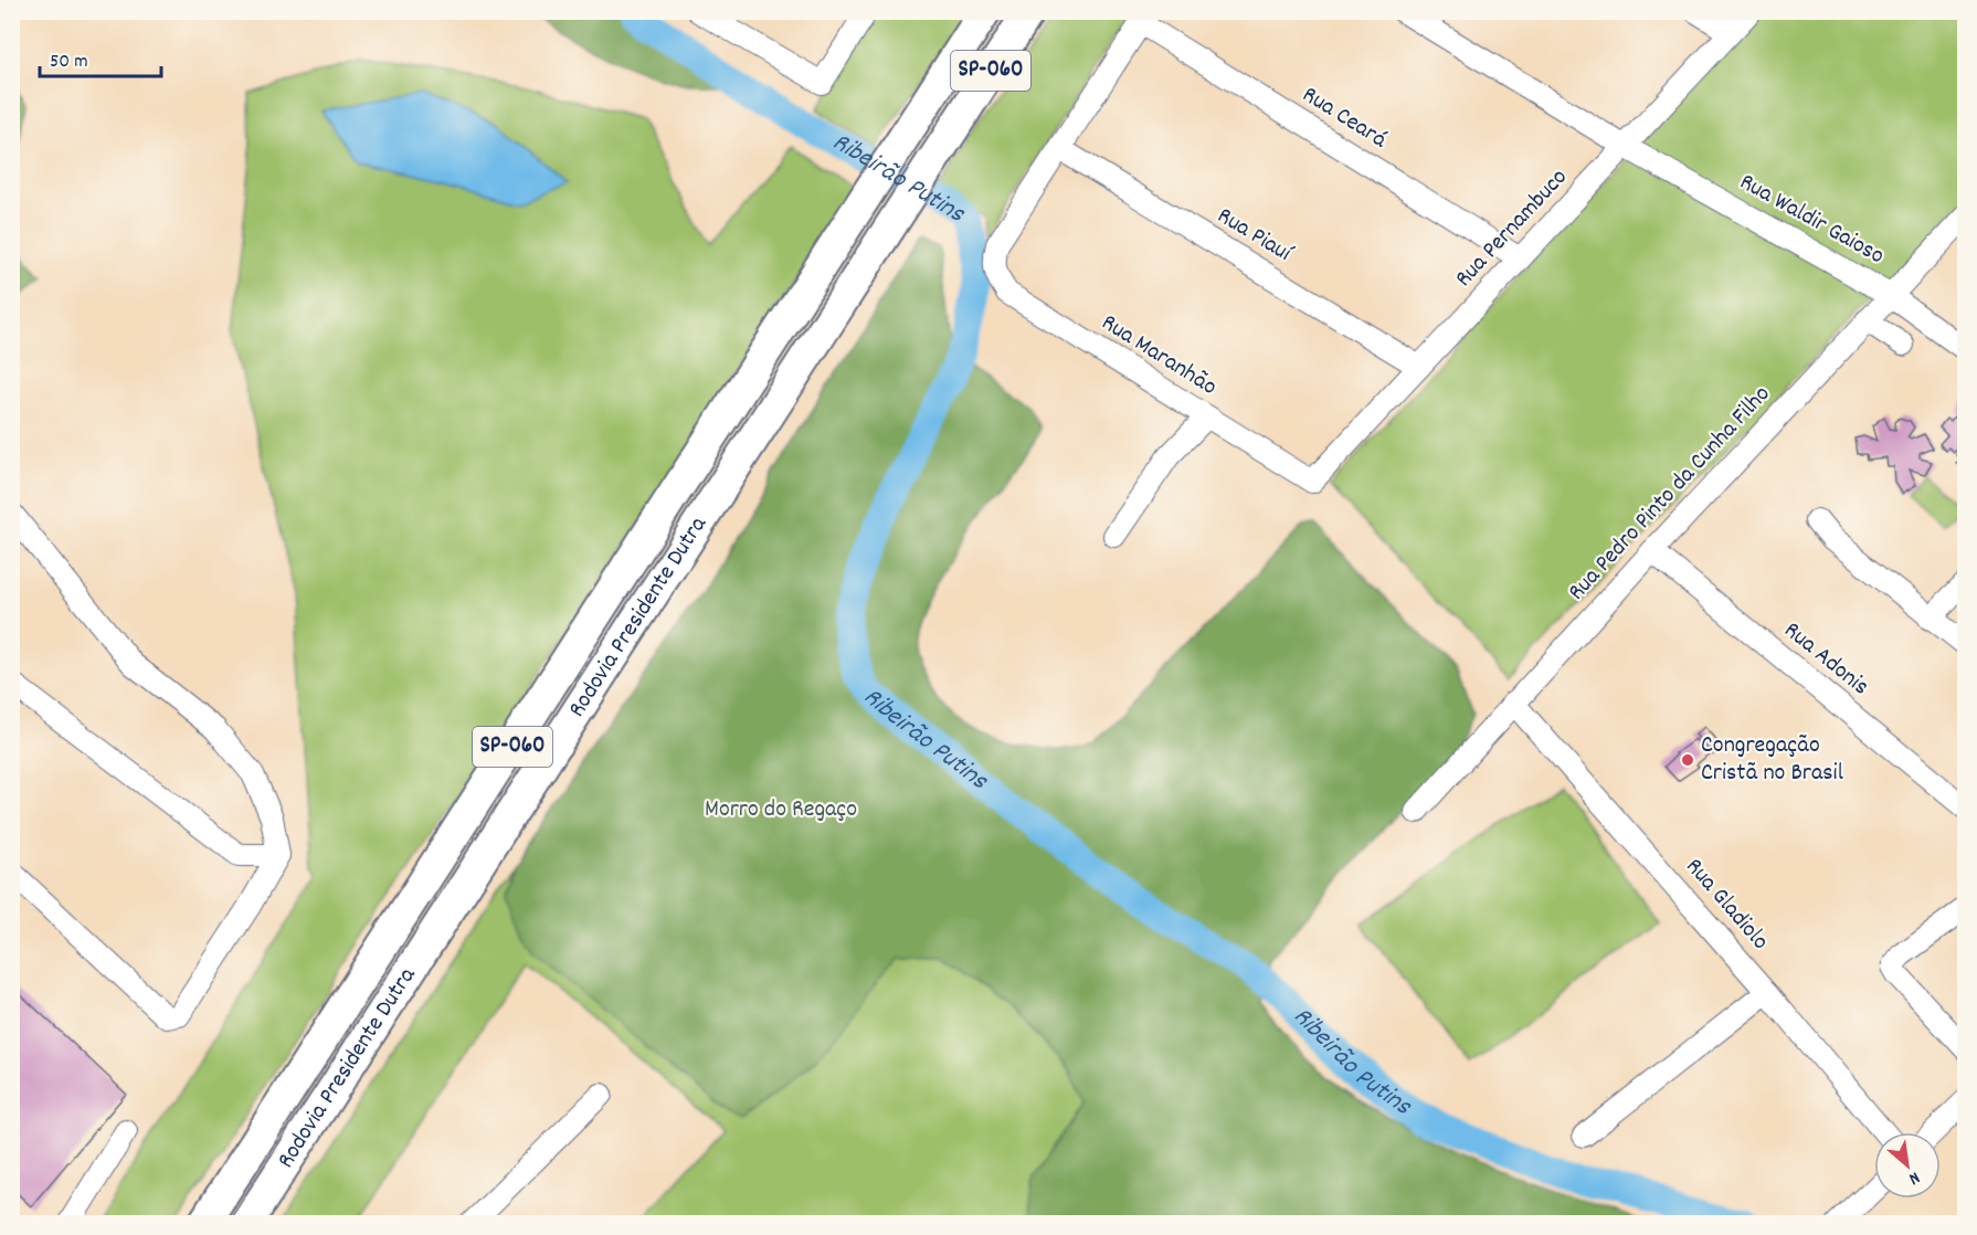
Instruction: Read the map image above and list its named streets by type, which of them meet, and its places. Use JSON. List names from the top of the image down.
{
  "streets": {
    "highway": ["SP-060", "Rodovia Presidente Dutra"],
    "street": [
      "Rua Ceará",
      "Rua Waldir Gaioso",
      "Rua Pernambuco",
      "Rua Piauí",
      "Rua Maranhão",
      "Rua Pedro Pinto da Cunha Filho",
      "Rua Adonis",
      "Rua Gladiolo"
    ]
  },
  "crossings": [
    ["Rua Ceará", "Rua Pernambuco"],
    ["Rua Waldir Gaioso", "Rua Pernambuco"],
    ["Rua Waldir Gaioso", "Rua Pedro Pinto da Cunha Filho"],
    ["Rua Pernambuco", "Rua Piauí"],
    ["Rua Pernambuco", "Rua Maranhão"],
    ["Rua Piauí", "Rua Maranhão"],
    ["Rua Pedro Pinto da Cunha Filho", "Rua Adonis"],
    ["Rua Pedro Pinto da Cunha Filho", "Rua Gladiolo"]
  ],
  "water": ["Ribeirão Putins"],
  "parks": ["Morro do Regaço"],
  "places": ["Congregação Cristã no Brasil"],
  "scale_bar": "50 m",
  "north": "bottom right"
}
